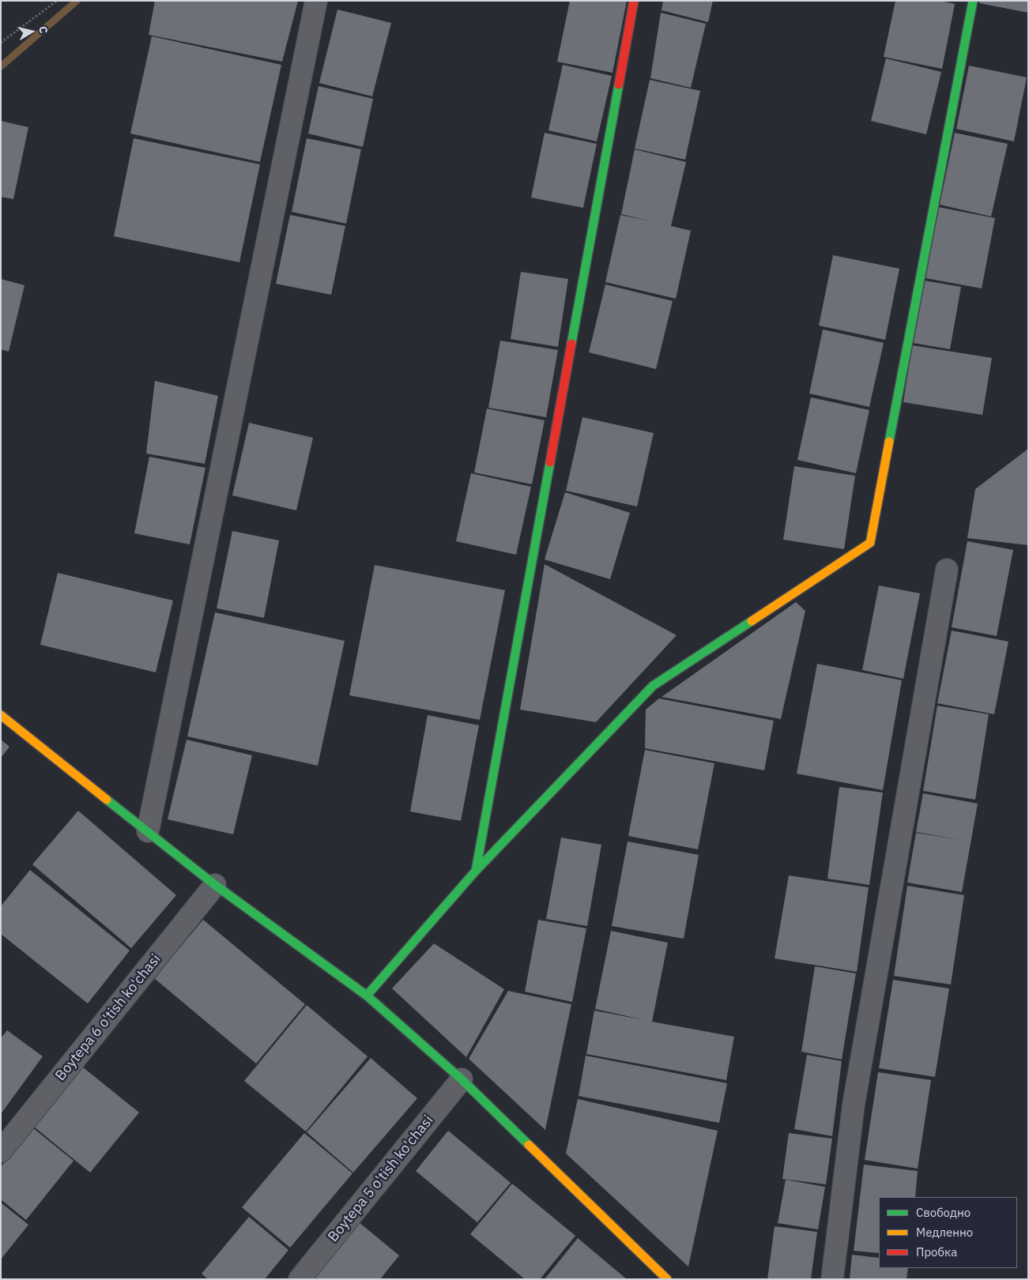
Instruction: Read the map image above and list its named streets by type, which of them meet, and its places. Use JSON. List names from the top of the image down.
{
  "streets": {
    "street": ["Boytepa 6 o'tish ko'chasi", "Boytepa 5 o'tish ko'chasi"]
  },
  "legend": ["Свободно", "Медленно", "Пробка"],
  "north": "right"
}
